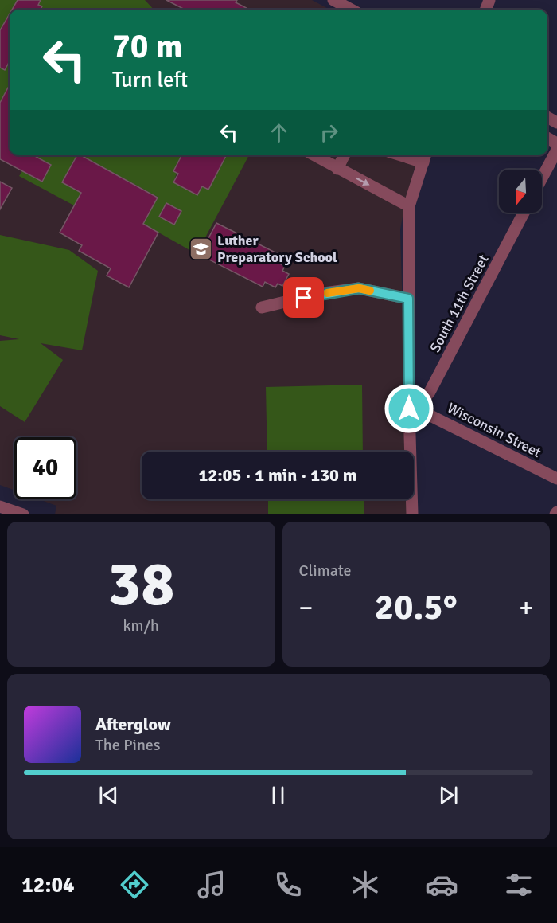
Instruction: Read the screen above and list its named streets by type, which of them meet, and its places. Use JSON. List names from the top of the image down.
{
  "streets": {
    "street": ["South 11th Street", "Wisconsin Street"]
  },
  "crossings": [
    ["South 11th Street", "Wisconsin Street"]
  ],
  "places": {
    "school or university": ["Luther Preparatory School"]
  },
  "north": "bottom",
  "page": {
    "turn": ["70 m", "Turn left"],
    "limit": "40",
    "trip": "12:05 · 1 min · 130 m",
    "tile": [
      ["38", "km/h"],
      "Climate"
    ],
    "heat": ["−", "20.5°", "+"],
    "song": ["Afterglow", "The Pines"],
    "tabs": "12:04"
  }
}
